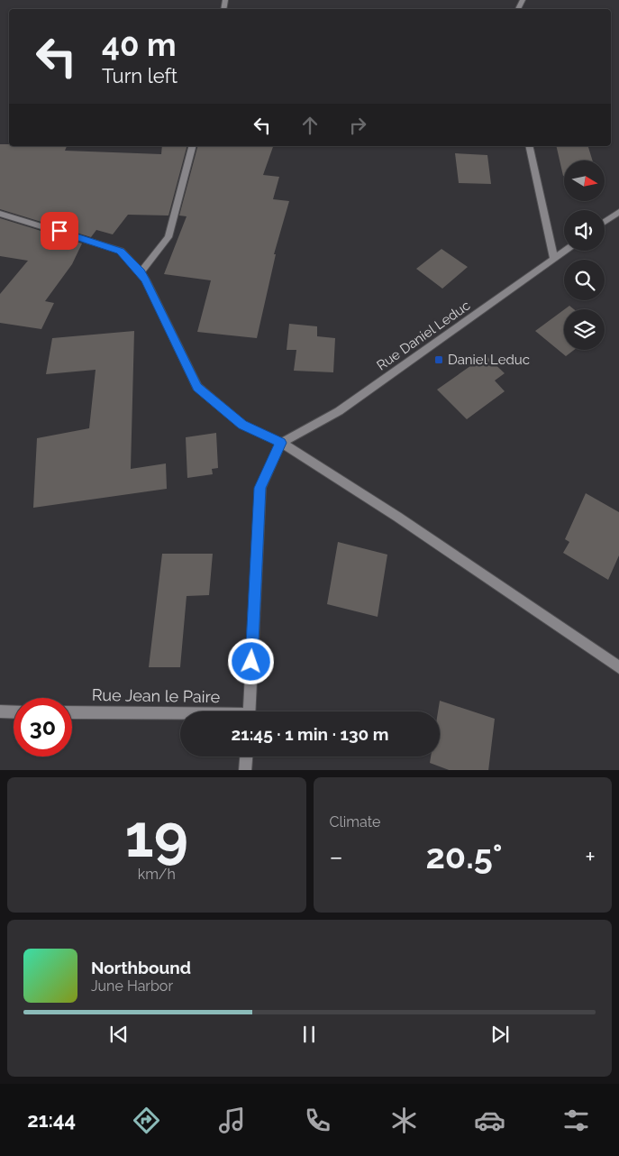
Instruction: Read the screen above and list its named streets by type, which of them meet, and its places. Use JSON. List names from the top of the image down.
{
  "streets": {
    "street": ["Rue Daniel Leduc", "Rue Jean le Paire"]
  },
  "places": {
    "transit": ["Daniel Leduc"]
  },
  "north": "right",
  "page": {
    "turn": ["40 m", "Turn left"],
    "limit": "30",
    "trip": "21:45 · 1 min · 130 m",
    "tile": [
      ["19", "km/h"],
      "Climate"
    ],
    "heat": ["−", "20.5°", "+"],
    "song": ["Northbound", "June Harbor"],
    "tabs": "21:44"
  }
}
